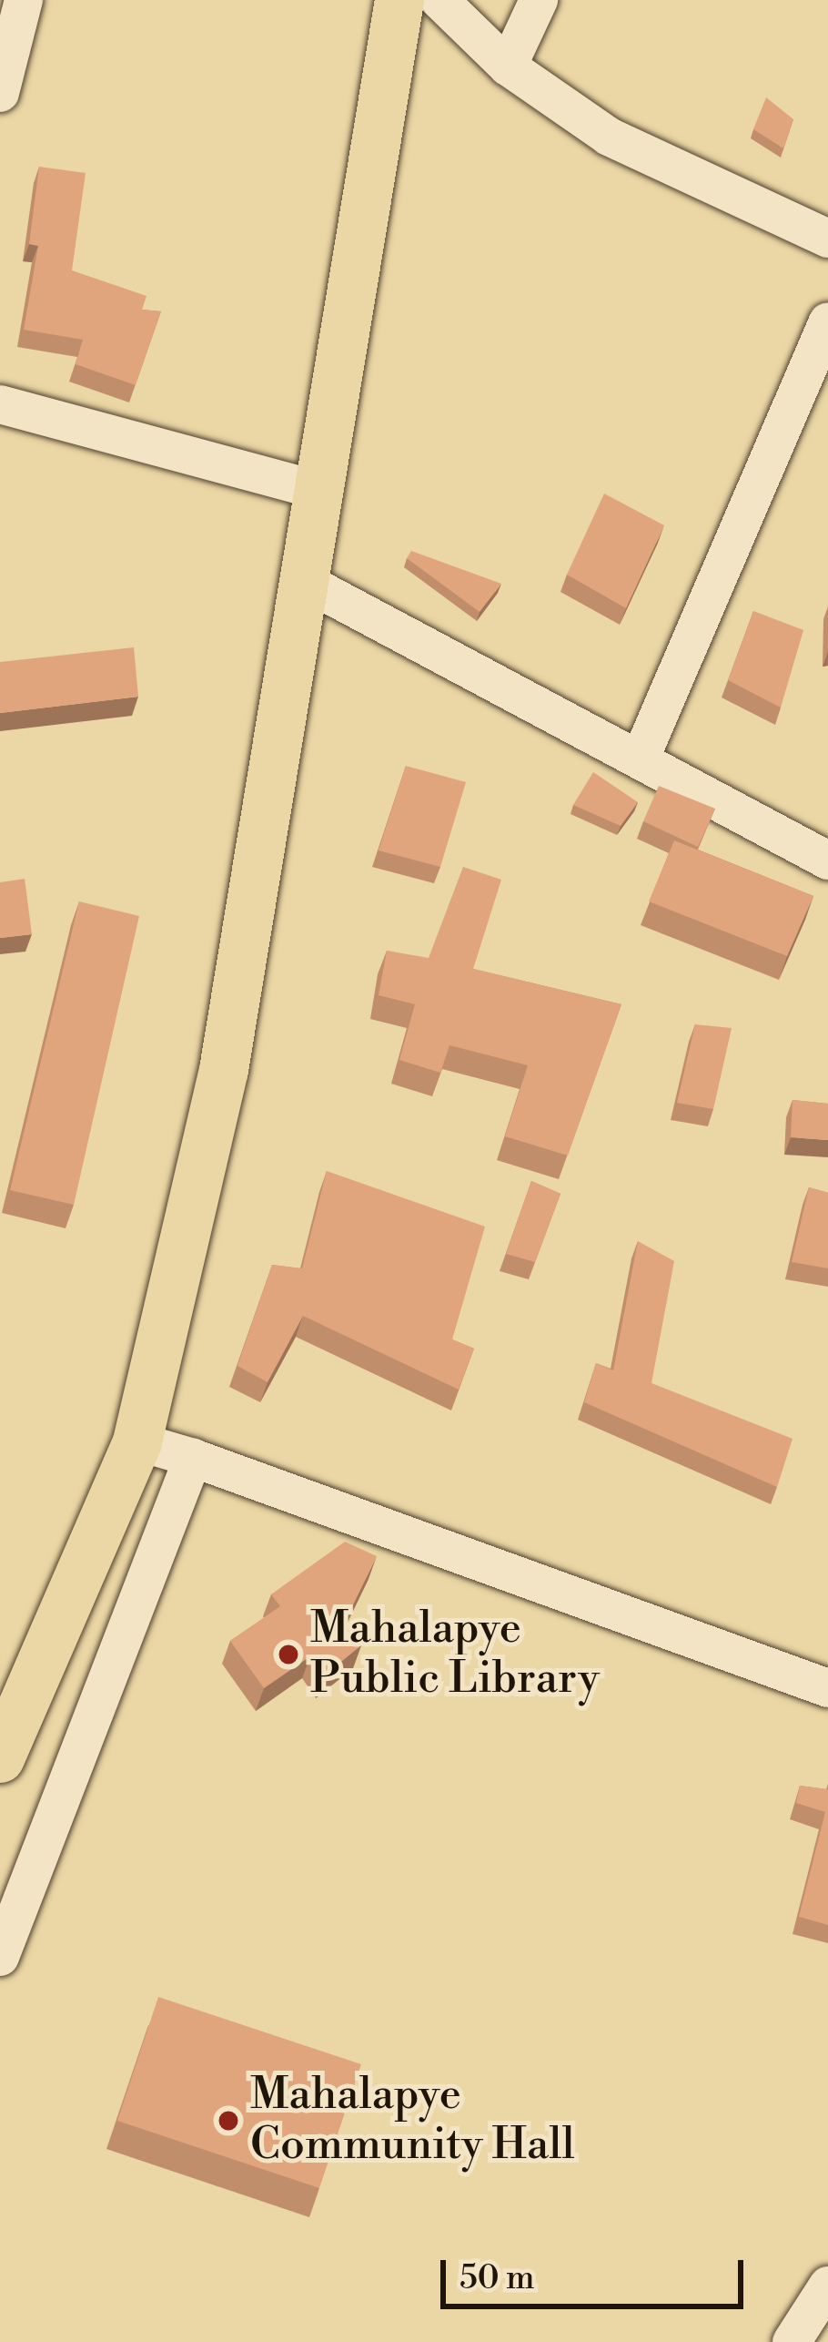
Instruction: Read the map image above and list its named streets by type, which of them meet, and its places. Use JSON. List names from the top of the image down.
{
  "places": ["Mahalapye Public Library", "Mahalapye Community Hall"],
  "scale_bar": "50 m"
}
